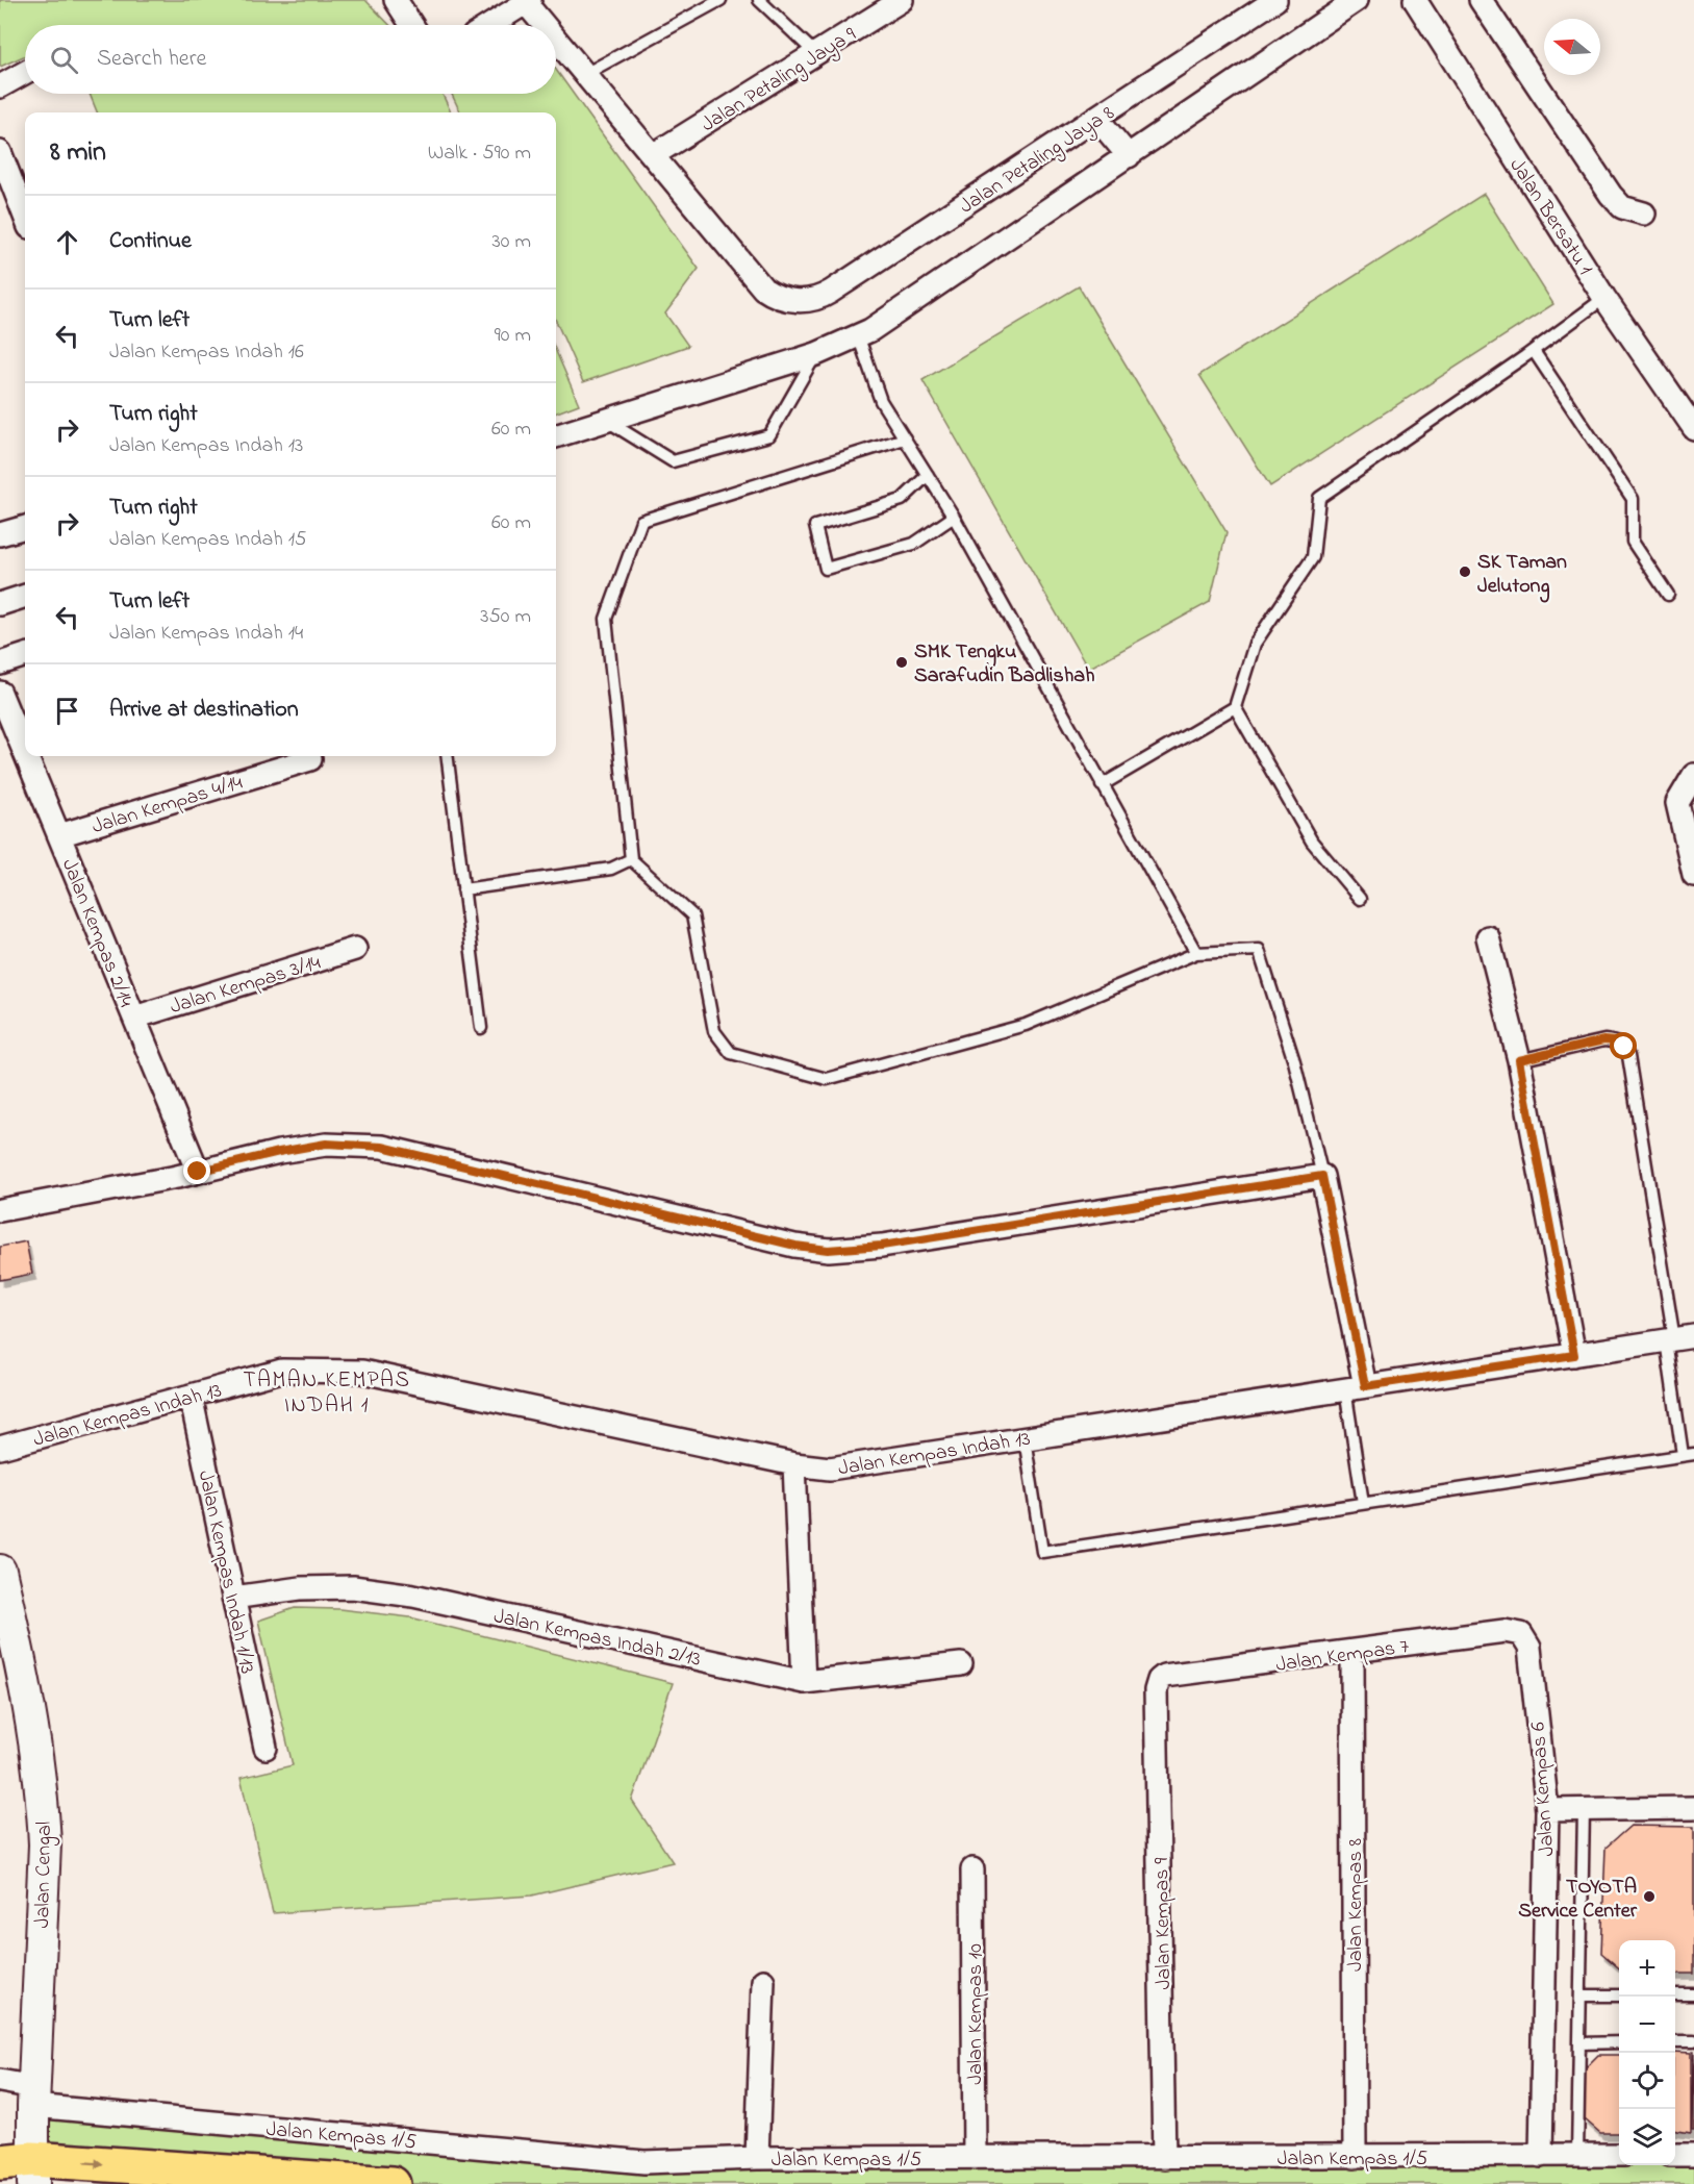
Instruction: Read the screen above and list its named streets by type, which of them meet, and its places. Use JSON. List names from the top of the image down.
{
  "streets": {
    "street": [
      "Jalan Petaling Jaya 9",
      "Jalan Petaling Jaya 8",
      "Jalan Bersatu 1",
      "Jalan Kempas 4/14",
      "Jalan Kempas 2/14",
      "Jalan Kempas 3/14",
      "Jalan Kempas Indah 13",
      "Jalan Kempas Indah 1/13",
      "Jalan Kempas Indah 2/13",
      "Jalan Kempas 7",
      "Jalan Kempas 6",
      "Jalan Cengal",
      "Jalan Kempas 8",
      "Jalan Kempas 9",
      "Jalan Kempas 10",
      "Jalan Kempas 1/5"
    ]
  },
  "crossings": [
    ["Jalan Petaling Jaya 9", "Jalan Petaling Jaya 8"],
    ["Jalan Kempas 4/14", "Jalan Kempas 2/14"],
    ["Jalan Kempas 2/14", "Jalan Kempas 3/14"],
    ["Jalan Kempas Indah 13", "Jalan Kempas Indah 1/13"],
    ["Jalan Kempas Indah 1/13", "Jalan Kempas Indah 2/13"],
    ["Jalan Kempas 7", "Jalan Kempas 6"],
    ["Jalan Kempas 7", "Jalan Kempas 8"],
    ["Jalan Kempas 7", "Jalan Kempas 9"],
    ["Jalan Kempas 6", "Jalan Kempas 1/5"],
    ["Jalan Cengal", "Jalan Kempas 1/5"],
    ["Jalan Kempas 8", "Jalan Kempas 1/5"],
    ["Jalan Kempas 9", "Jalan Kempas 1/5"],
    ["Jalan Kempas 10", "Jalan Kempas 1/5"]
  ],
  "districts": ["TAMAN KEMPAS INDAH 1"],
  "places": ["SK Taman Jelutong", "SMK Tengku Sarafudin Badlishah", "TOYOTA Service Center"],
  "north": "left",
  "page": {
    "search": "Search here",
    "heading": ["8 min", "Walk · 590 m"],
    "list": [
      ["Continue", "30 m"],
      ["Turn left", "Jalan Kempas Indah 16", "90 m"],
      ["Turn right", "Jalan Kempas Indah 13", "60 m"],
      ["Turn right", "Jalan Kempas Indah 15", "60 m"],
      ["Turn left", "Jalan Kempas Indah 14", "350 m"],
      "Arrive at destination"
    ],
    "map_buttons": ["+", "−"]
  }
}
